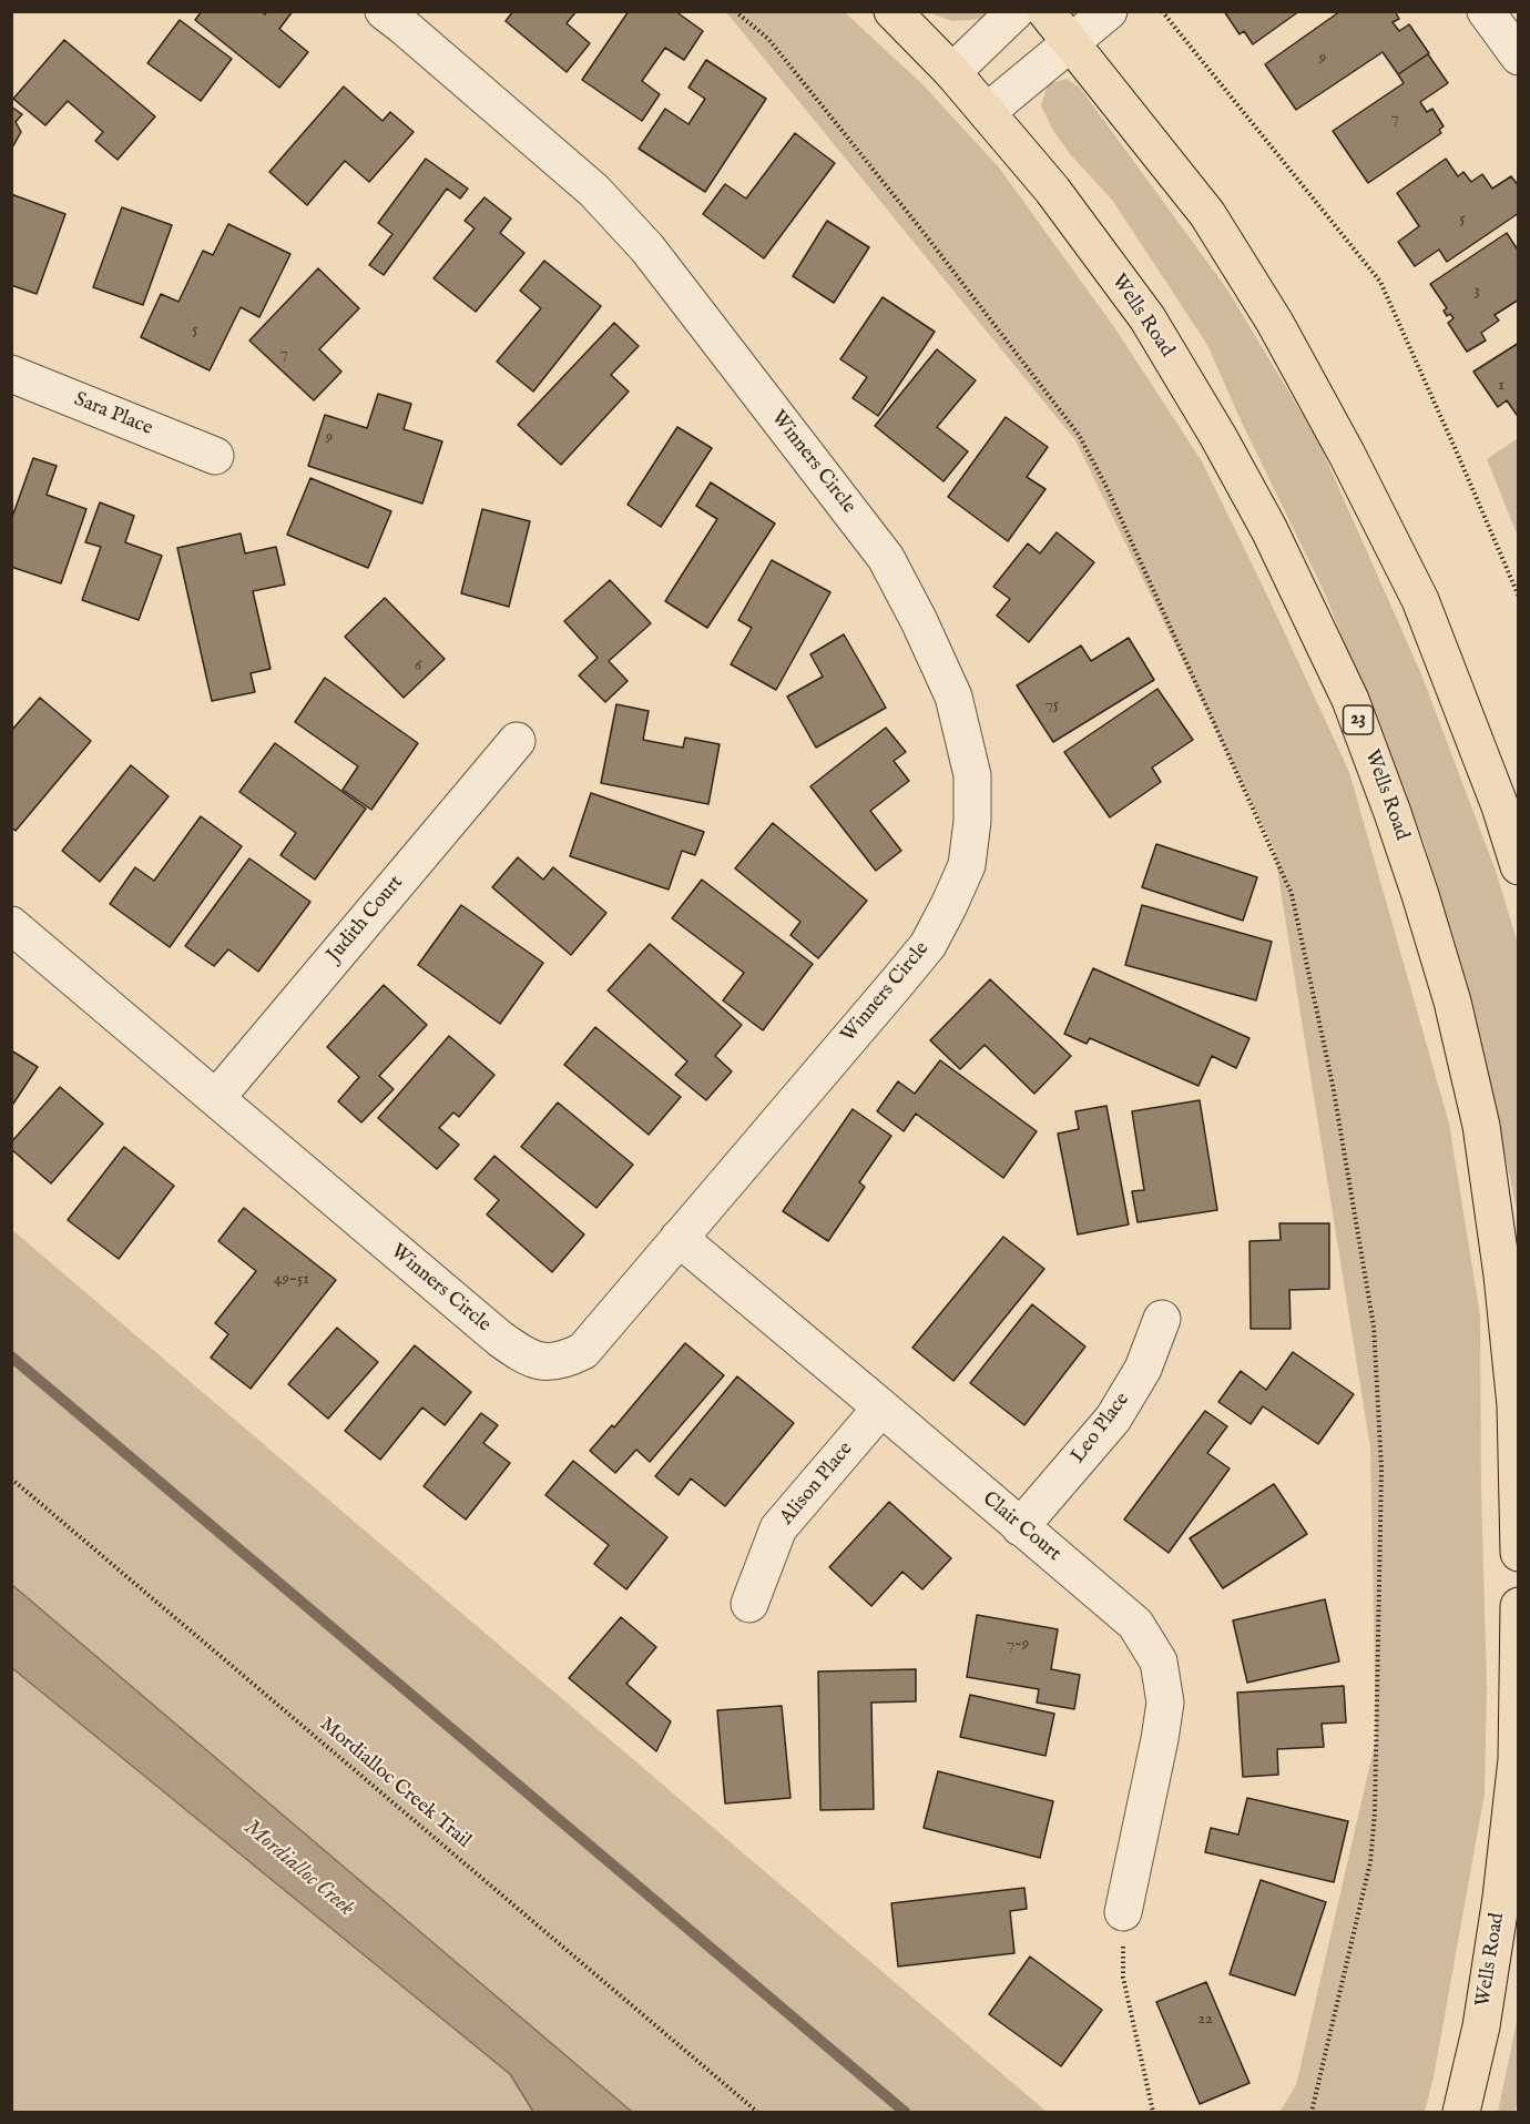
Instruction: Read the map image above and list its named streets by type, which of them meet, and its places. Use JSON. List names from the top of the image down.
{
  "streets": {
    "main road": ["Wells Road", "23"],
    "street": [
      "Sara Place",
      "Winners Circle",
      "Judith Court",
      "Leo Place",
      "Alison Place",
      "Clair Court"
    ],
    "path": ["Mordialloc Creek Trail"]
  },
  "crossings": [
    ["Winners Circle", "Judith Court"],
    ["Winners Circle", "Clair Court"],
    ["Leo Place", "Clair Court"],
    ["Alison Place", "Clair Court"]
  ],
  "water": ["Mordialloc Creek"],
  "house_numbers": [
    "9",
    "7",
    "5",
    "3",
    "5",
    "7",
    "1",
    "9",
    "6",
    "75",
    "49-51",
    "7-9",
    "22"
  ]
}
